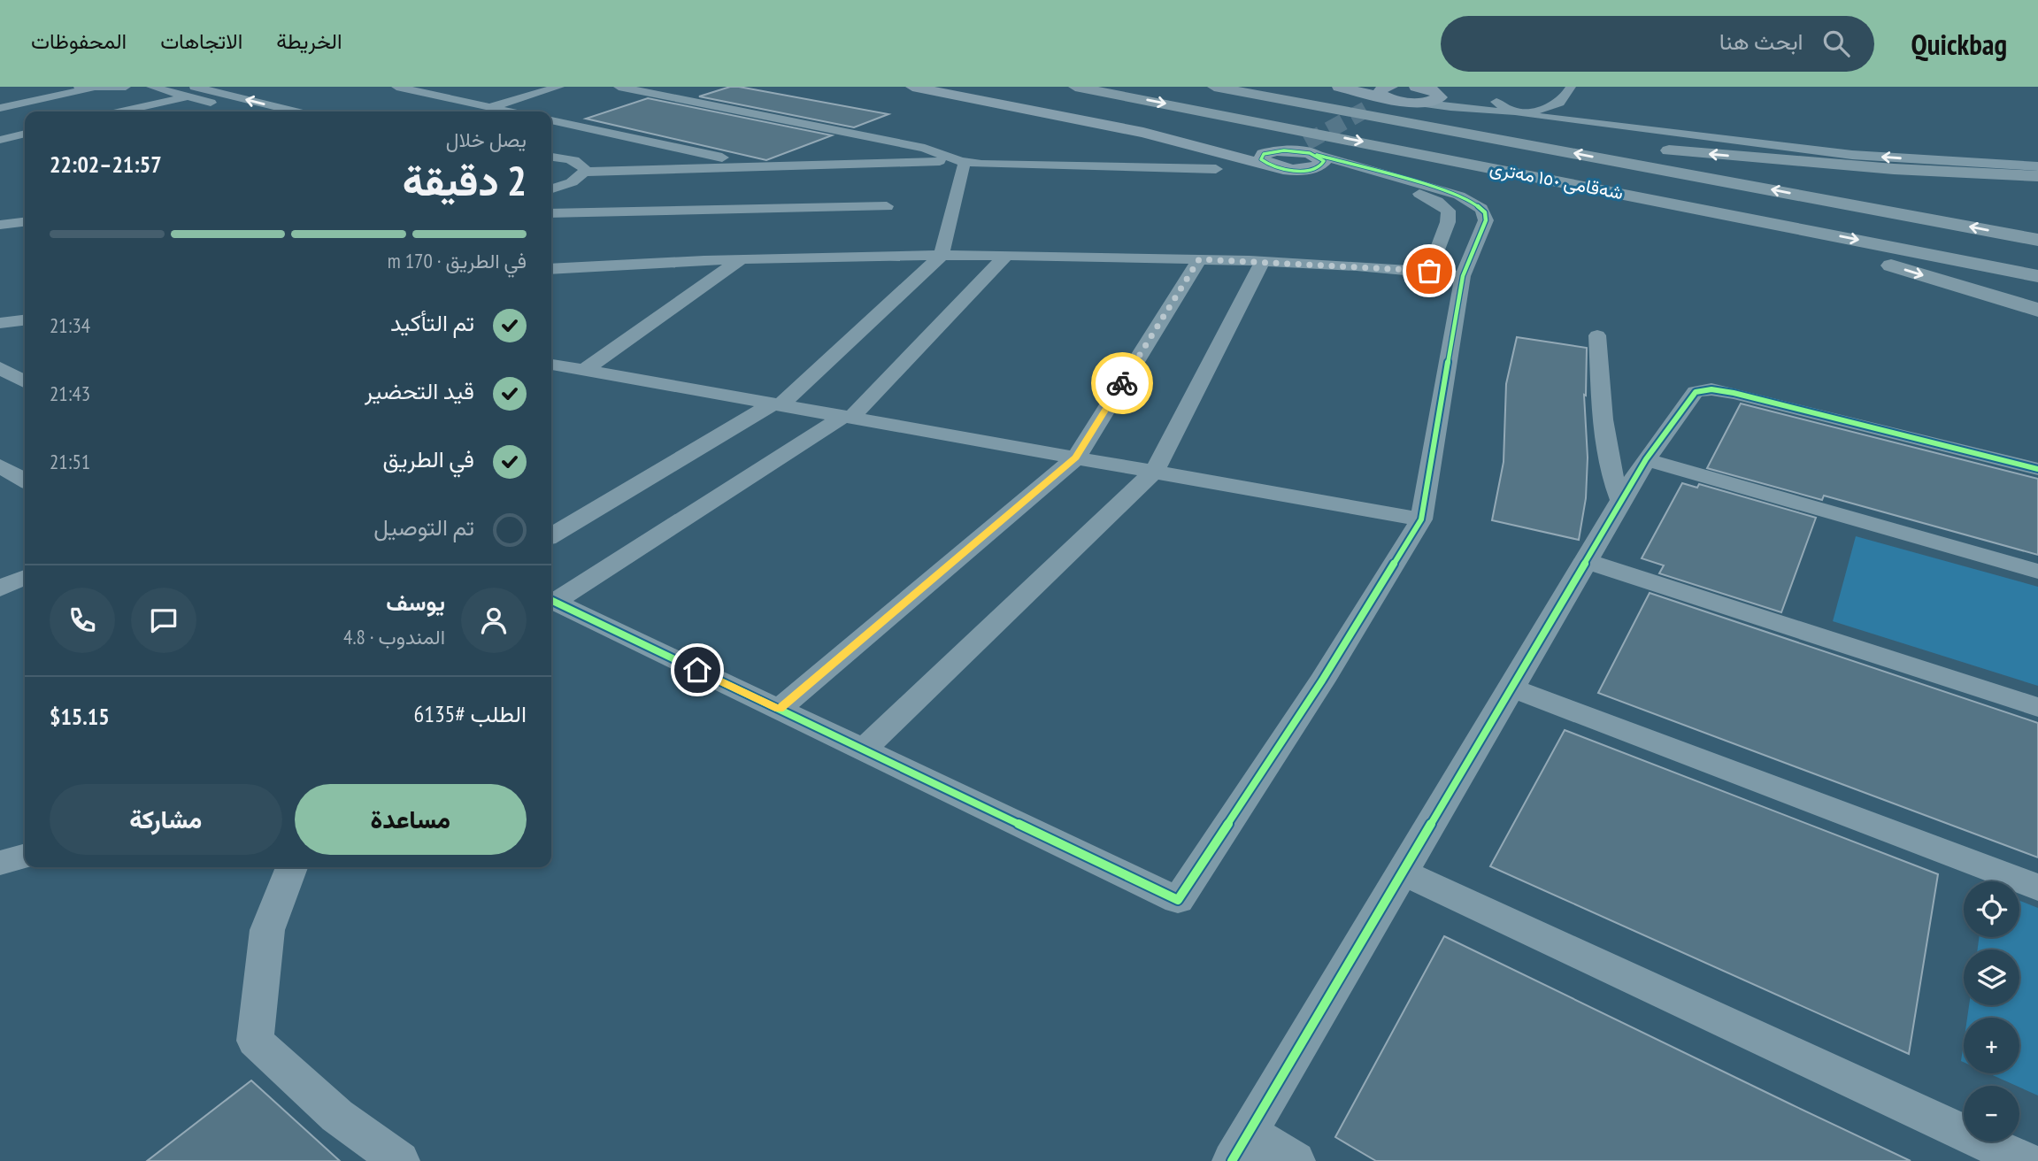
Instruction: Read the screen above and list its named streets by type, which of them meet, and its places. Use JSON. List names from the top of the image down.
{
  "streets": {
    "highway": ["شەقامی ١٥٠ مەتری"]
  },
  "page": {
    "header": "Quickbag",
    "search": "ابحث هنا",
    "nav": ["الخريطة", "الاتجاهات", "المحفوظات"],
    "heading": ["2 دقيقة", "يصل خلال", "21:57–22:02"],
    "panel": [
      "يوسف",
      "المندوب · 4.8",
      "الطلب #6135",
      "$15.15"
    ],
    "bar": "في الطريق · 170 m",
    "list": [
      ["تم التأكيد", "21:34"],
      ["قيد التحضير", "21:43"],
      ["في الطريق", "21:51"],
      "تم التوصيل"
    ],
    "buttons": ["مساعدة", "مشاركة"],
    "map_buttons": ["+", "−"]
  }
}
